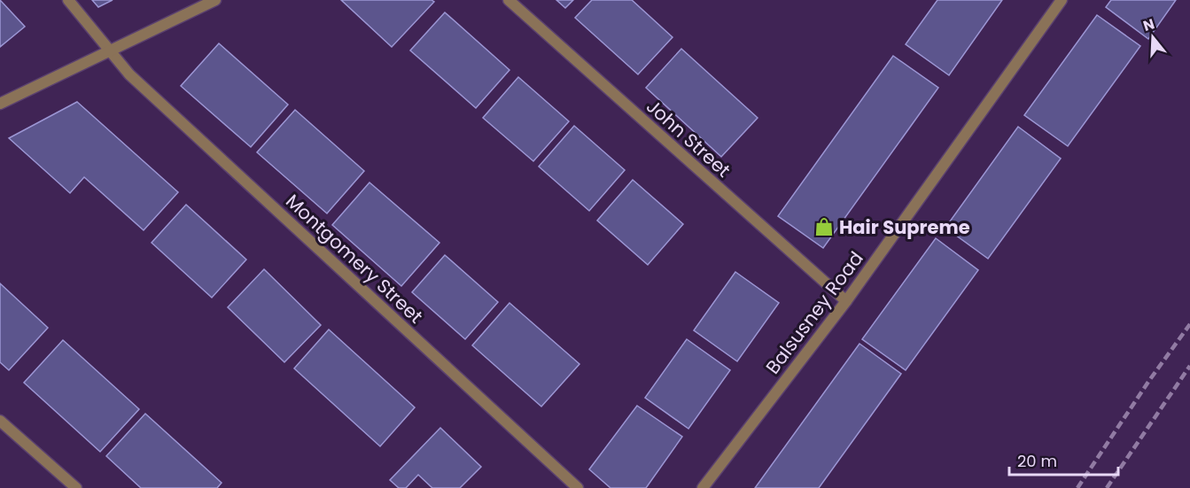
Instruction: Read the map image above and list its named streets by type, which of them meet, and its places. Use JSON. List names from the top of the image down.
{
  "streets": {
    "street": ["John Street", "Montgomery Street", "Balsusney Road"]
  },
  "crossings": [
    ["John Street", "Balsusney Road"]
  ],
  "places": {
    "shop": ["Hair Supreme"]
  },
  "scale_bar": "20 m",
  "north": "top"
}
